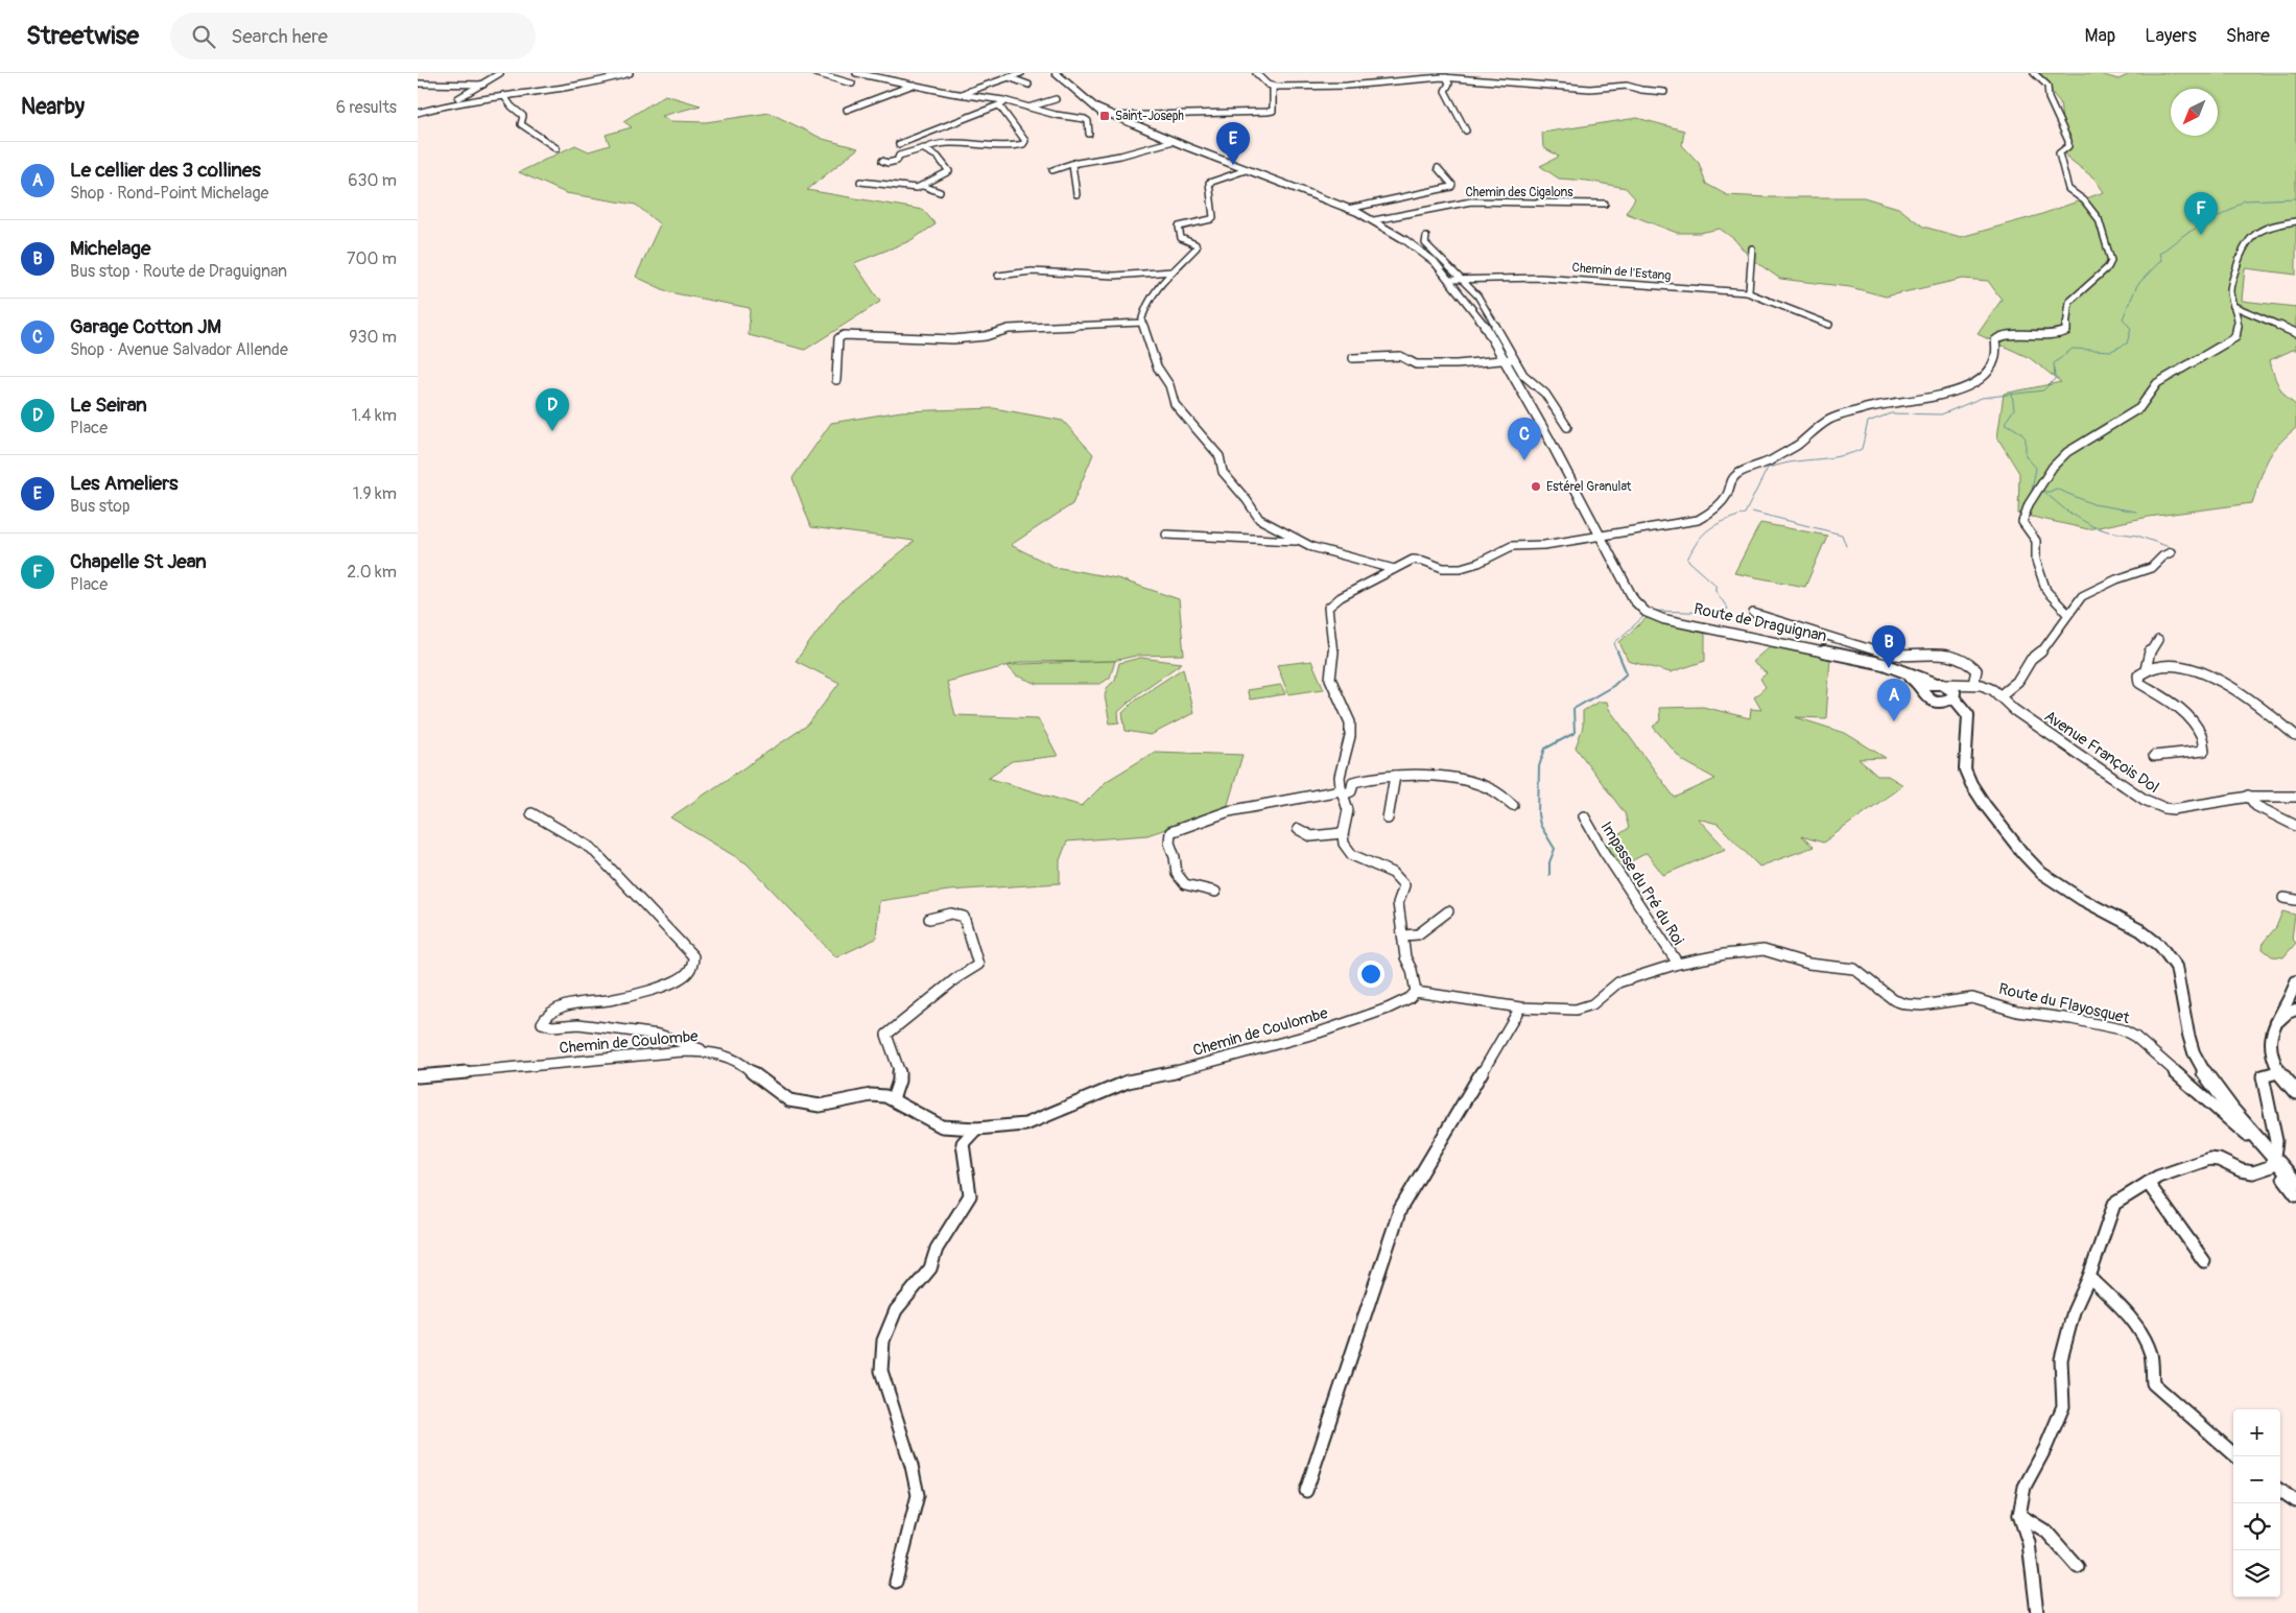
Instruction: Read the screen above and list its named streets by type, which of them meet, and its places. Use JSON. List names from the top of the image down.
{
  "streets": {
    "main road": ["Route de Draguignan"],
    "street": [
      "Chemin des Cigalons",
      "Chemin de l'Estang",
      "Avenue François Dol",
      "Impasse du Pré du Roi",
      "Route du Flayosquet",
      "Chemin de Coulombe"
    ]
  },
  "crossings": [
    ["Impasse du Pré du Roi", "Route du Flayosquet"],
    ["Route du Flayosquet", "Chemin de Coulombe"]
  ],
  "places": {
    "transit": ["Saint-Joseph"],
    "other": ["Estérel Granulat"]
  },
  "north": "bottom left",
  "page": {
    "header": "Streetwise",
    "search": "Search here",
    "nav": ["Map", "Layers", "Share"],
    "heading": ["Nearby", "6 results"],
    "pins": [
      "E",
      "F",
      "D",
      "C",
      "B",
      "A"
    ],
    "list": [
      {
        "mark": "A",
        "name": "Le cellier des 3 collines",
        "note": "Shop · Rond-Point Michelage",
        "value": "630 m"
      },
      {
        "mark": "B",
        "name": "Michelage",
        "note": "Bus stop · Route de Draguignan",
        "value": "700 m"
      },
      {
        "mark": "C",
        "name": "Garage Cotton JM",
        "note": "Shop · Avenue Salvador Allende",
        "value": "930 m"
      },
      {
        "mark": "D",
        "name": "Le Seiran",
        "note": "Place",
        "value": "1.4 km"
      },
      {
        "mark": "E",
        "name": "Les Ameliers",
        "note": "Bus stop",
        "value": "1.9 km"
      },
      {
        "mark": "F",
        "name": "Chapelle St Jean",
        "note": "Place",
        "value": "2.0 km"
      }
    ],
    "map_buttons": ["+", "−"]
  }
}
